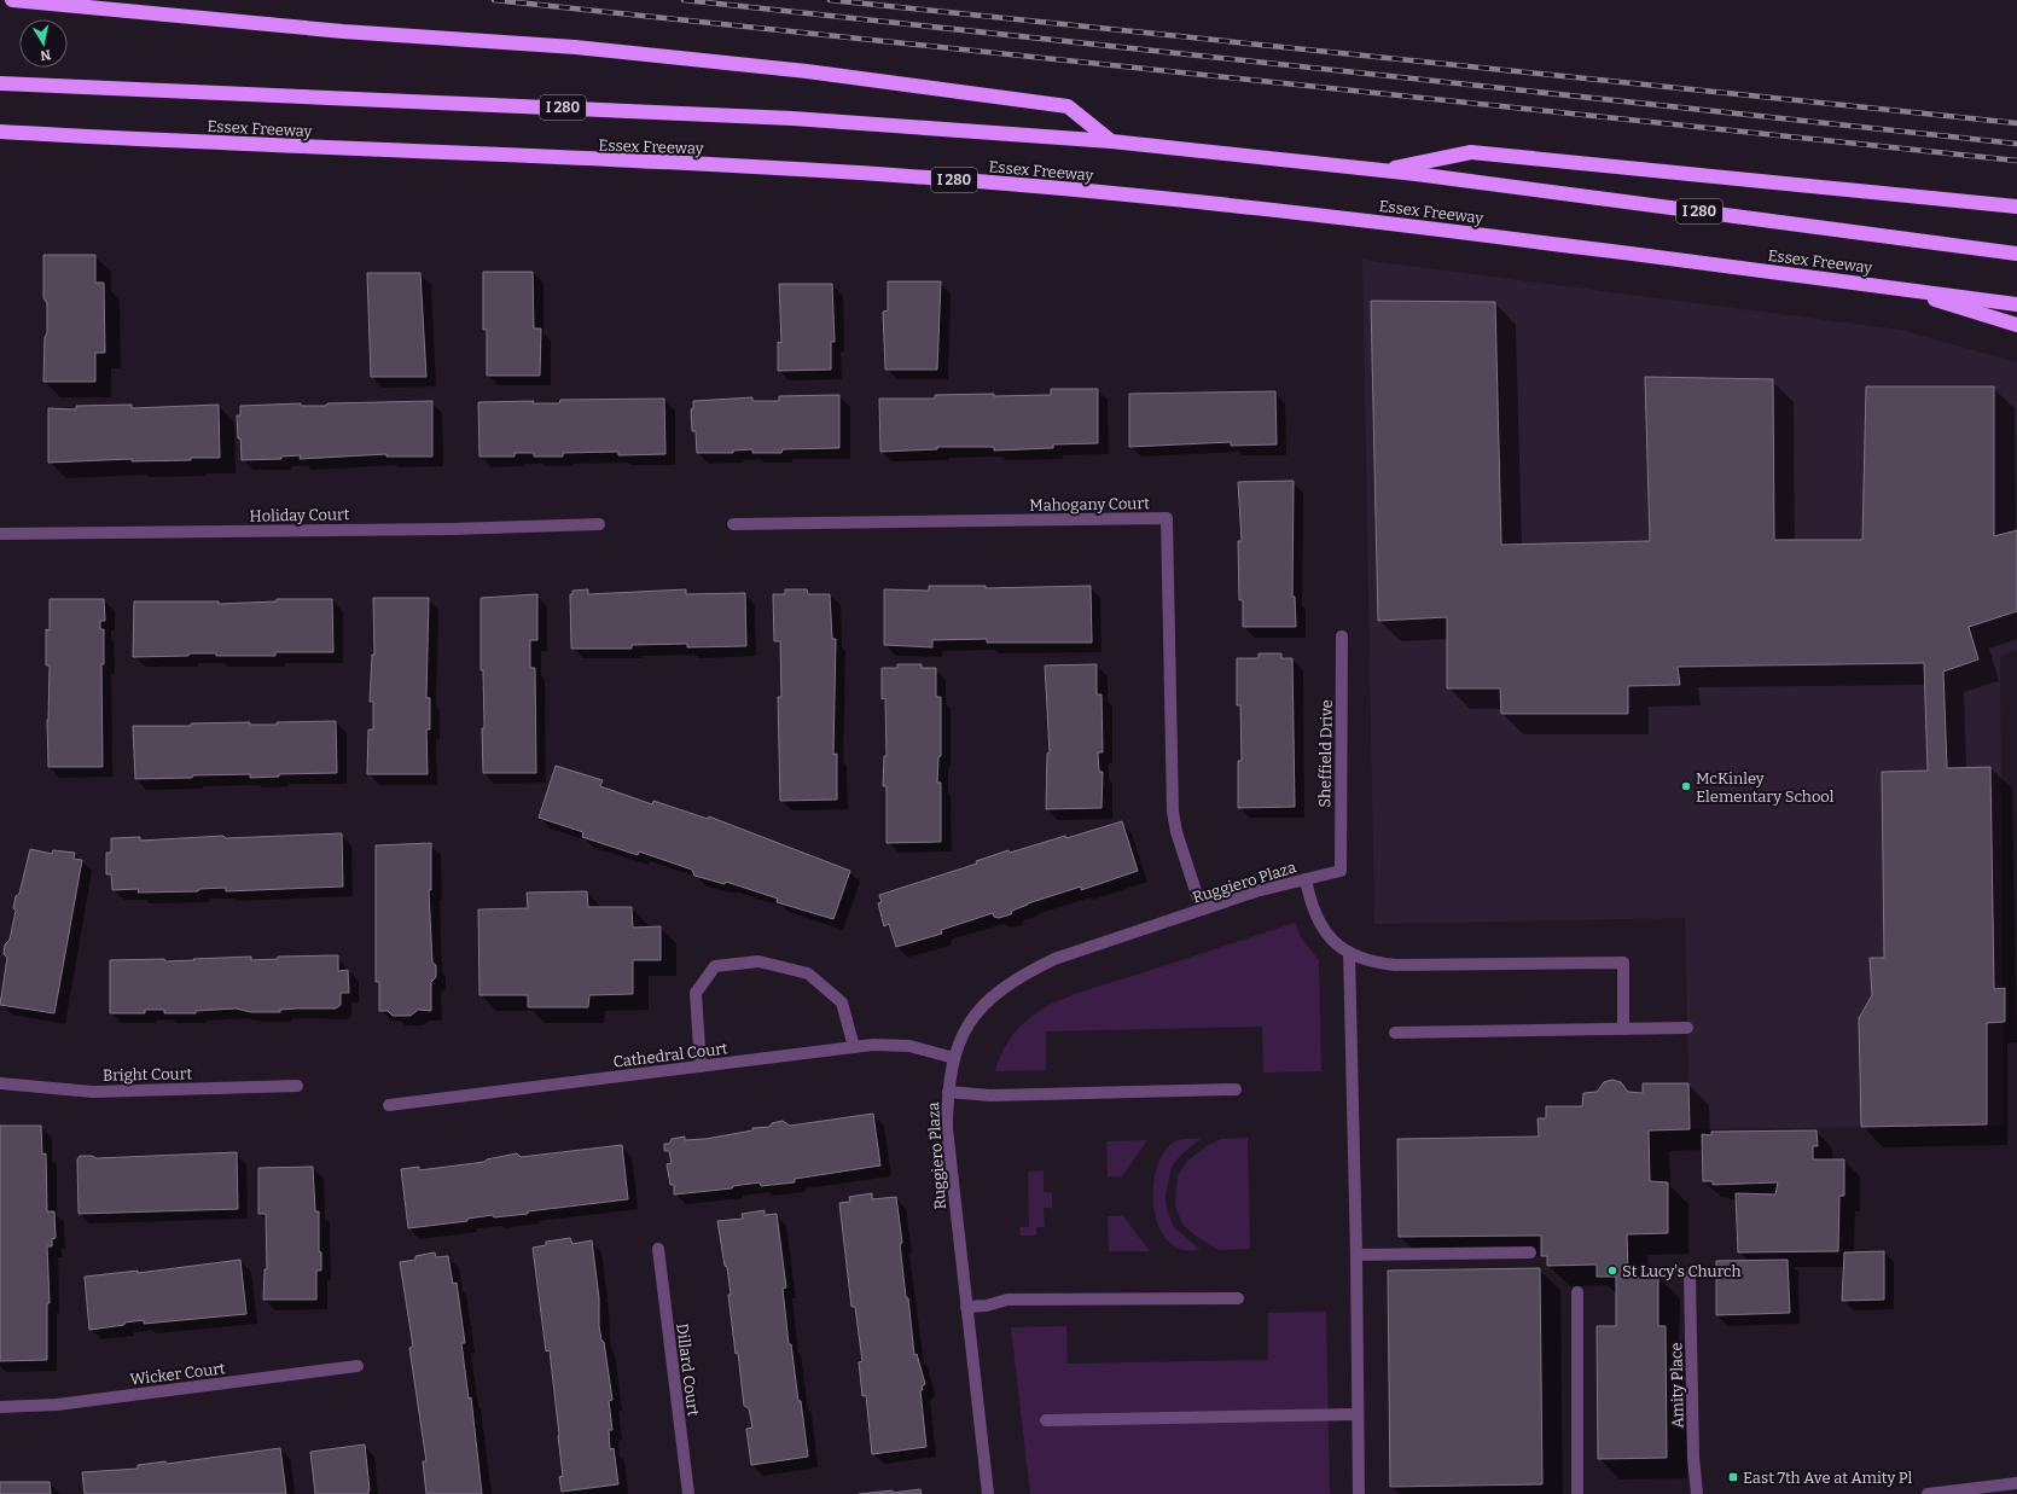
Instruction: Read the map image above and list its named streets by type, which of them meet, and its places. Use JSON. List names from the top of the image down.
{
  "streets": {
    "highway": ["I 280", "Essex Freeway"],
    "street": [
      "Mahogany Court",
      "Holiday Court",
      "Sheffield Drive",
      "Ruggiero Plaza",
      "Cathedral Court",
      "Bright Court",
      "Dillard Court",
      "Wicker Court",
      "Amity Place"
    ]
  },
  "crossings": [
    ["Mahogany Court", "Ruggiero Plaza"],
    ["Sheffield Drive", "Ruggiero Plaza"],
    ["Ruggiero Plaza", "Cathedral Court"]
  ],
  "places": {
    "other": ["McKinley Elementary School", "St Lucy's Church"],
    "transit": ["East 7th Ave at Amity Pl"]
  },
  "north": "bottom"
}
